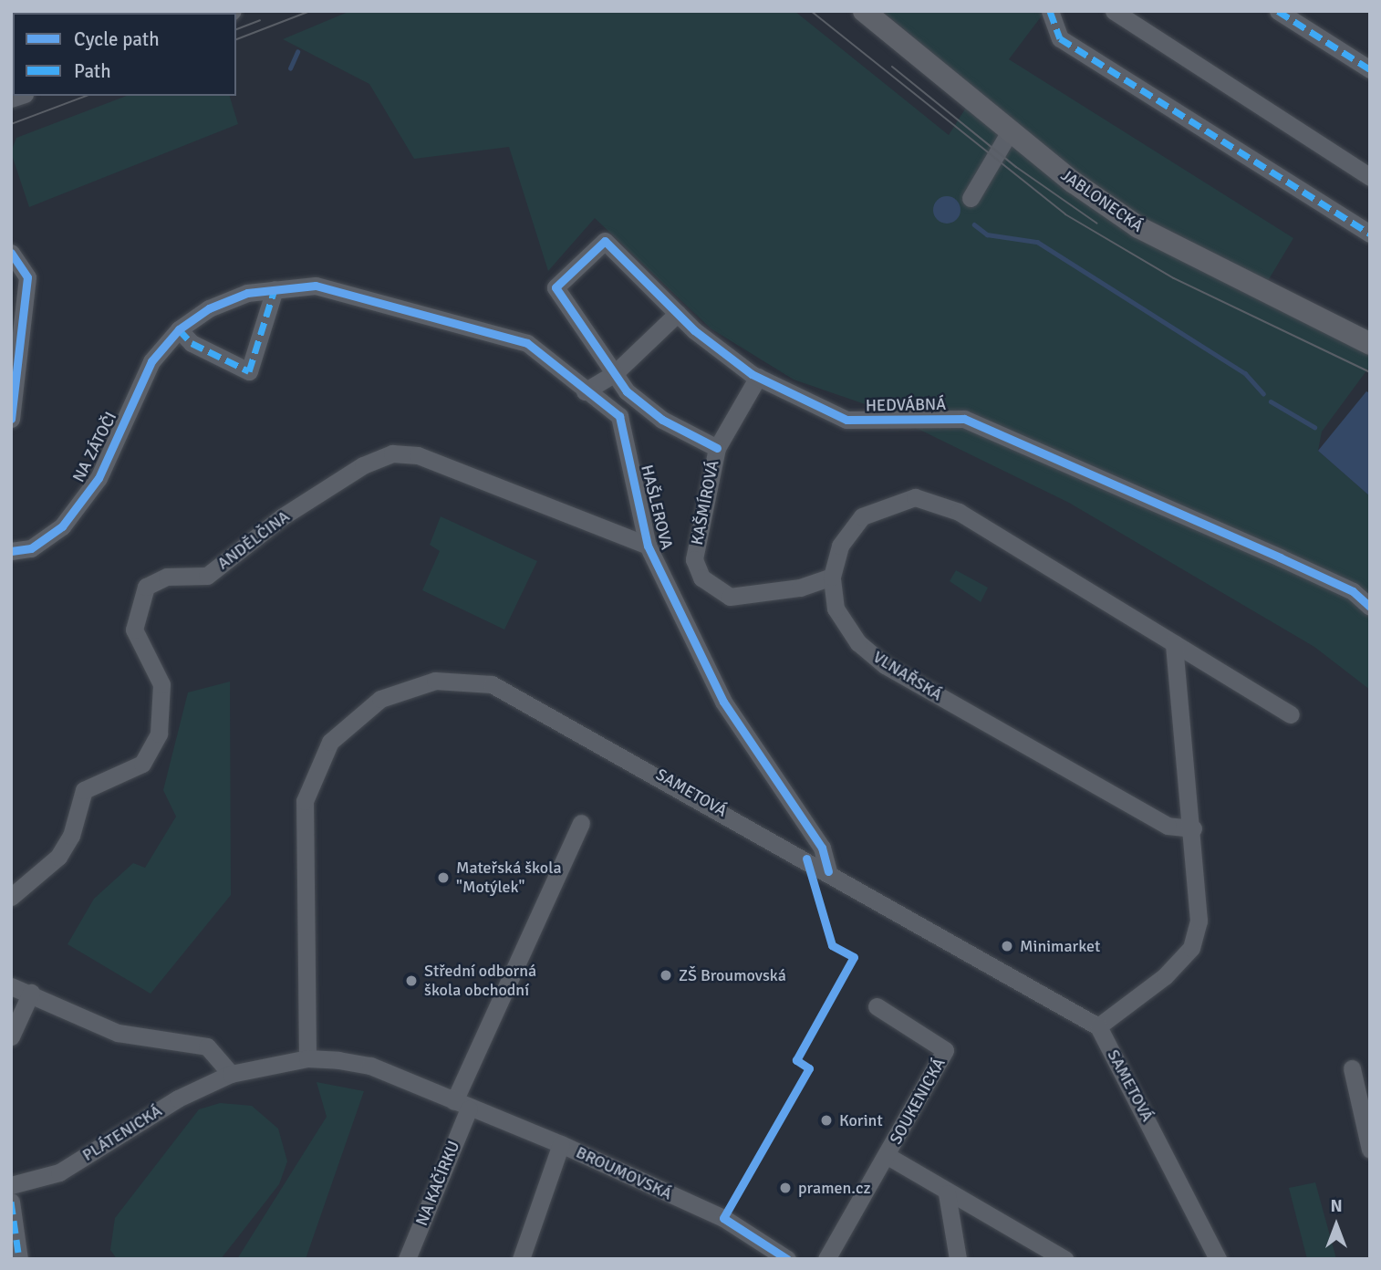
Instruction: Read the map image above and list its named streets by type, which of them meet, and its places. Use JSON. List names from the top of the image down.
{
  "streets": {
    "main road": ["JABLONECKÁ"],
    "street": [
      "HEDVÁBNÁ",
      "NA ZÁTOČI",
      "KAŠMÍROVÁ",
      "HAŠLEROVA",
      "ANDĚLČINA",
      "VLNAŘSKÁ",
      "SAMETOVÁ",
      "SOUKENICKÁ",
      "PLÁTENICKÁ",
      "BROUMOVSKÁ",
      "NA KAČÍRKU"
    ]
  },
  "crossings": [
    ["HEDVÁBNÁ", "KAŠMÍROVÁ"],
    ["NA ZÁTOČI", "HAŠLEROVA"],
    ["KAŠMÍROVÁ", "VLNAŘSKÁ"],
    ["HAŠLEROVA", "ANDĚLČINA"],
    ["HAŠLEROVA", "SAMETOVÁ"],
    ["SAMETOVÁ", "BROUMOVSKÁ"],
    ["PLÁTENICKÁ", "BROUMOVSKÁ"],
    ["BROUMOVSKÁ", "NA KAČÍRKU"]
  ],
  "places": [
    "Mateřská škola \"Motýlek\"",
    "Minimarket",
    "ZŠ Broumovská",
    "Střední odborná škola obchodní",
    "Korint",
    "pramen.cz"
  ],
  "legend": ["Cycle path", "Path"],
  "north": "top"
}
